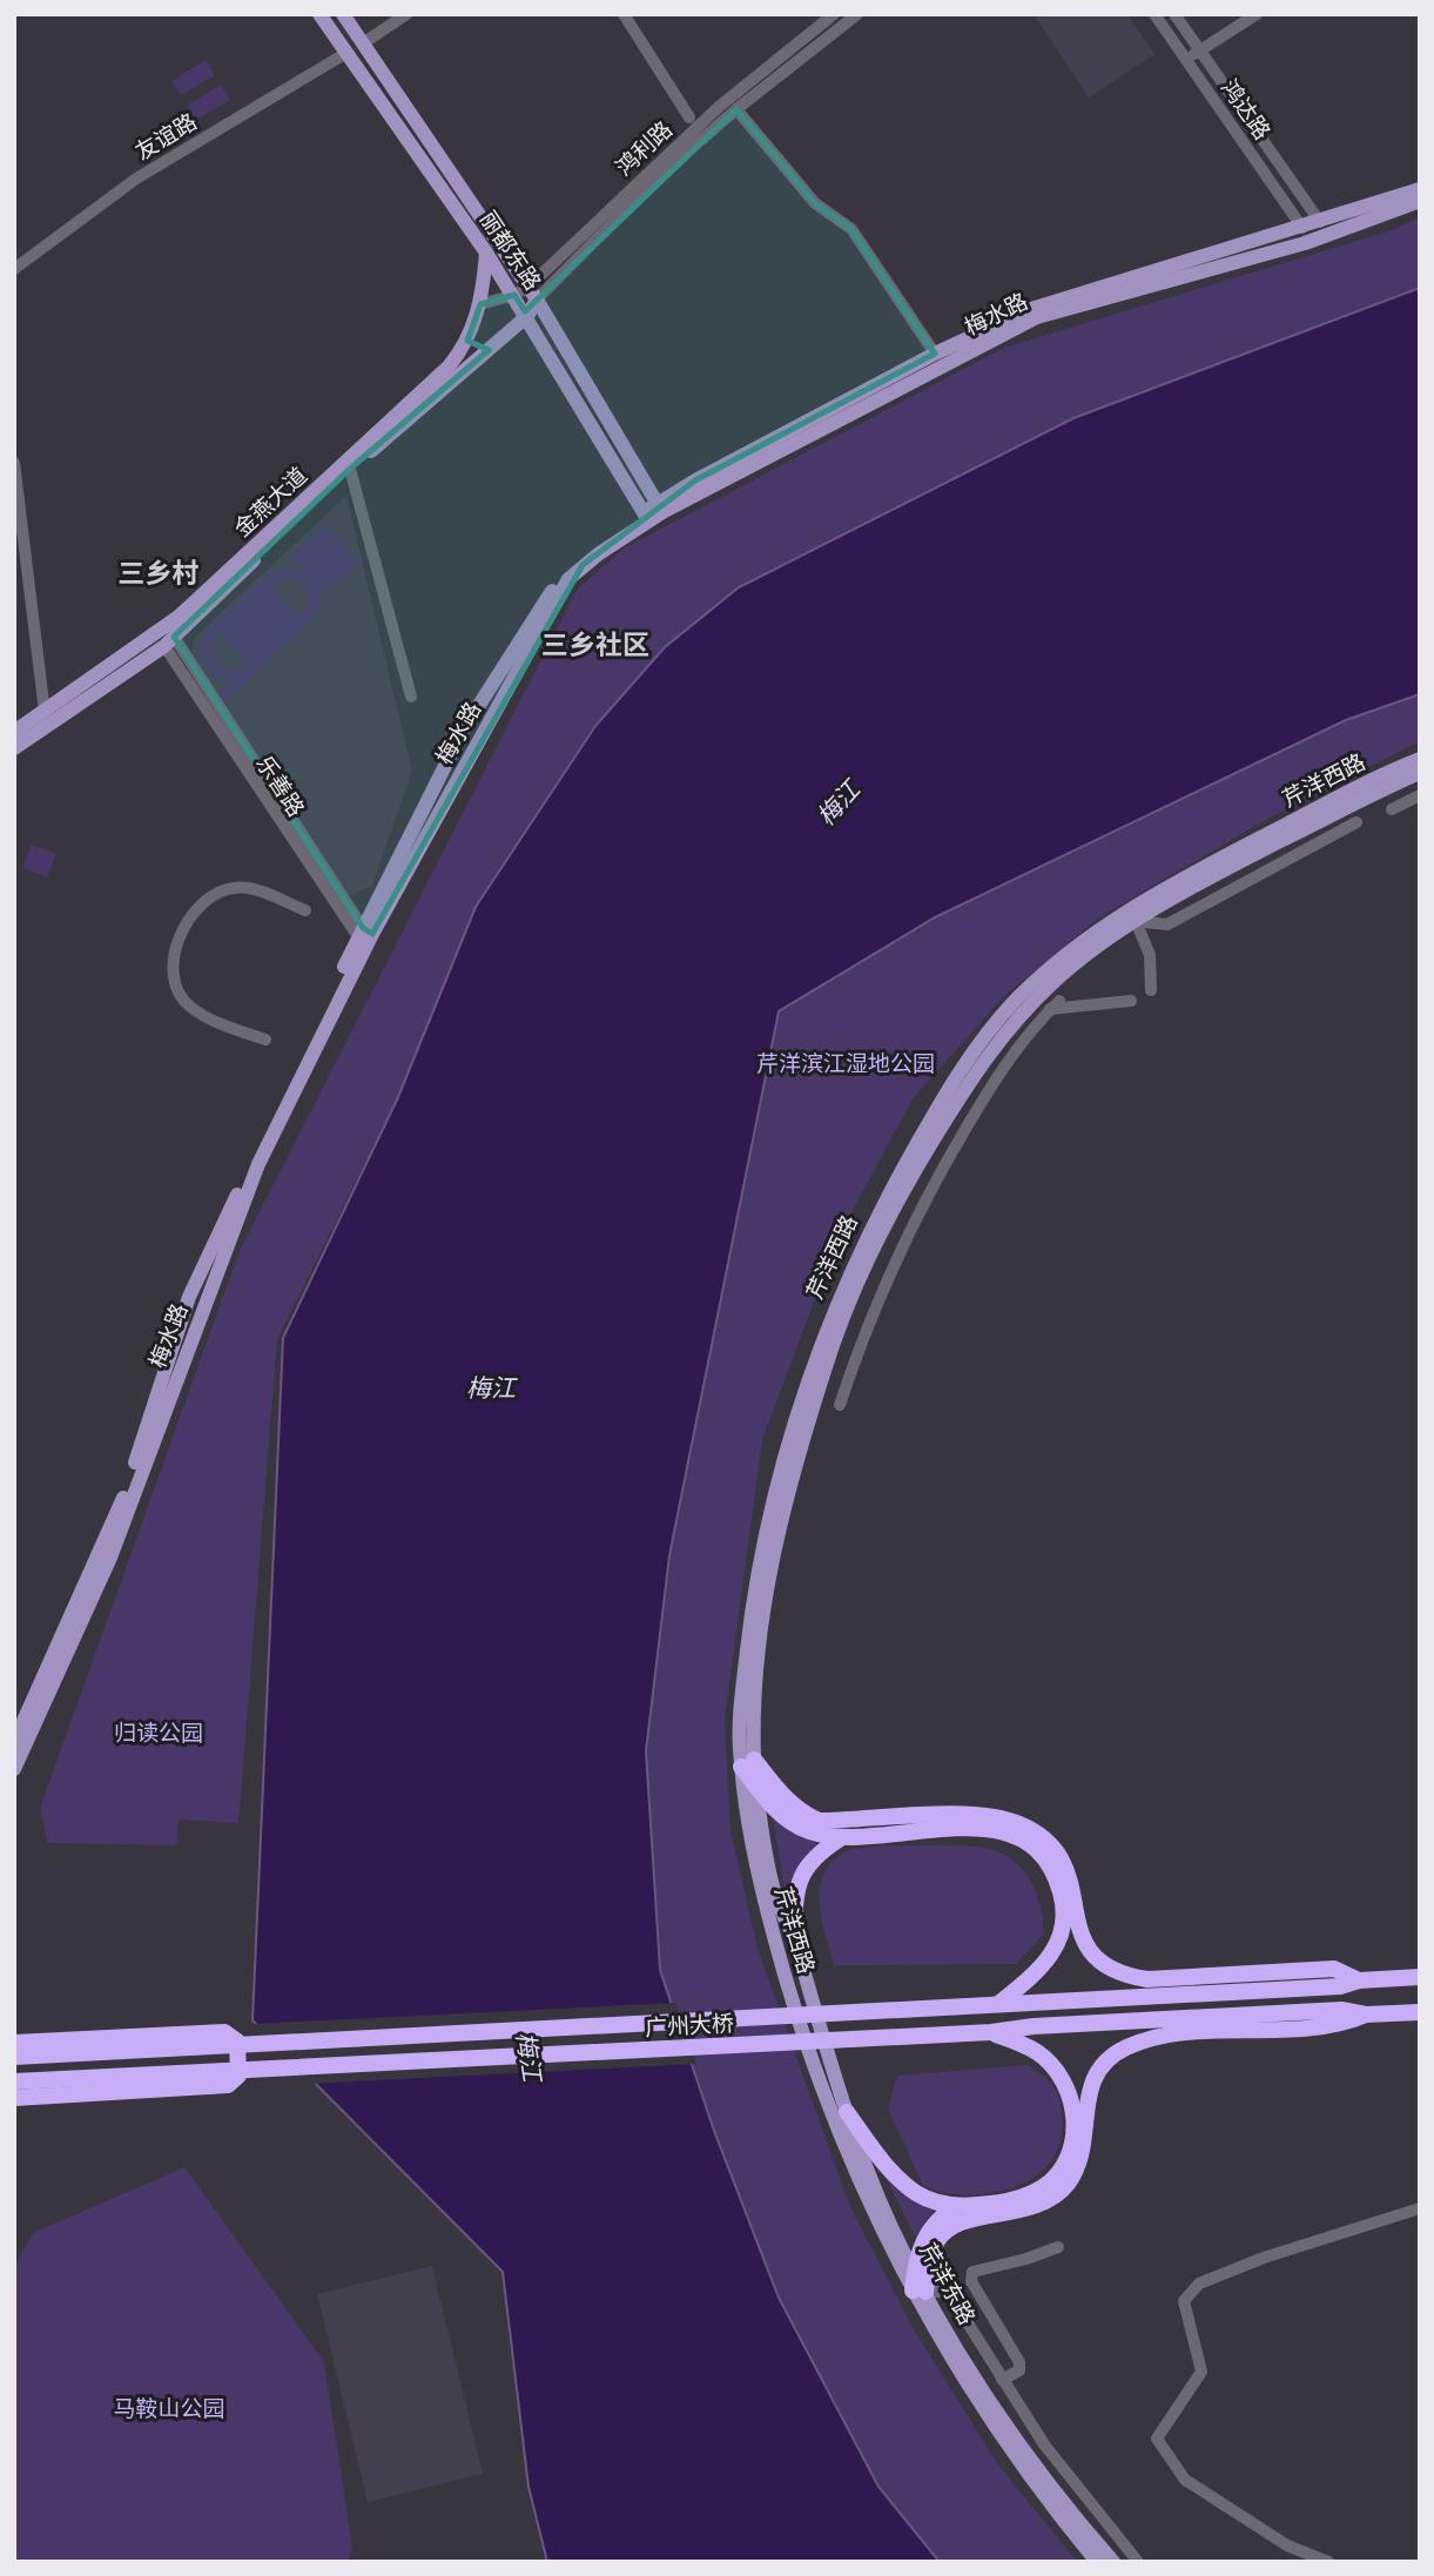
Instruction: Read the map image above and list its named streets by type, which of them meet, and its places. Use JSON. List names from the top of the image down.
{
  "streets": {
    "highway": ["广州大桥"],
    "main road": [
      "丽都东路",
      "梅水路",
      "金燕大道",
      "芹洋西路",
      "芹洋东路"
    ],
    "street": [
      "鸿达路",
      "友谊路",
      "鸿利路",
      "乐善路"
    ]
  },
  "crossings": [
    ["鸿达路", "梅水路"],
    ["友谊路", "丽都东路"],
    ["鸿利路", "丽都东路"],
    ["鸿利路", "金燕大道"],
    ["丽都东路", "梅水路"],
    ["丽都东路", "金燕大道"],
    ["梅水路", "乐善路"],
    ["金燕大道", "乐善路"],
    ["芹洋西路", "芹洋东路"]
  ],
  "districts": ["三乡村", "三乡社区"],
  "water": ["梅江"],
  "parks": ["芹洋滨江湿地公园", "归读公园", "马鞍山公园"]
}
